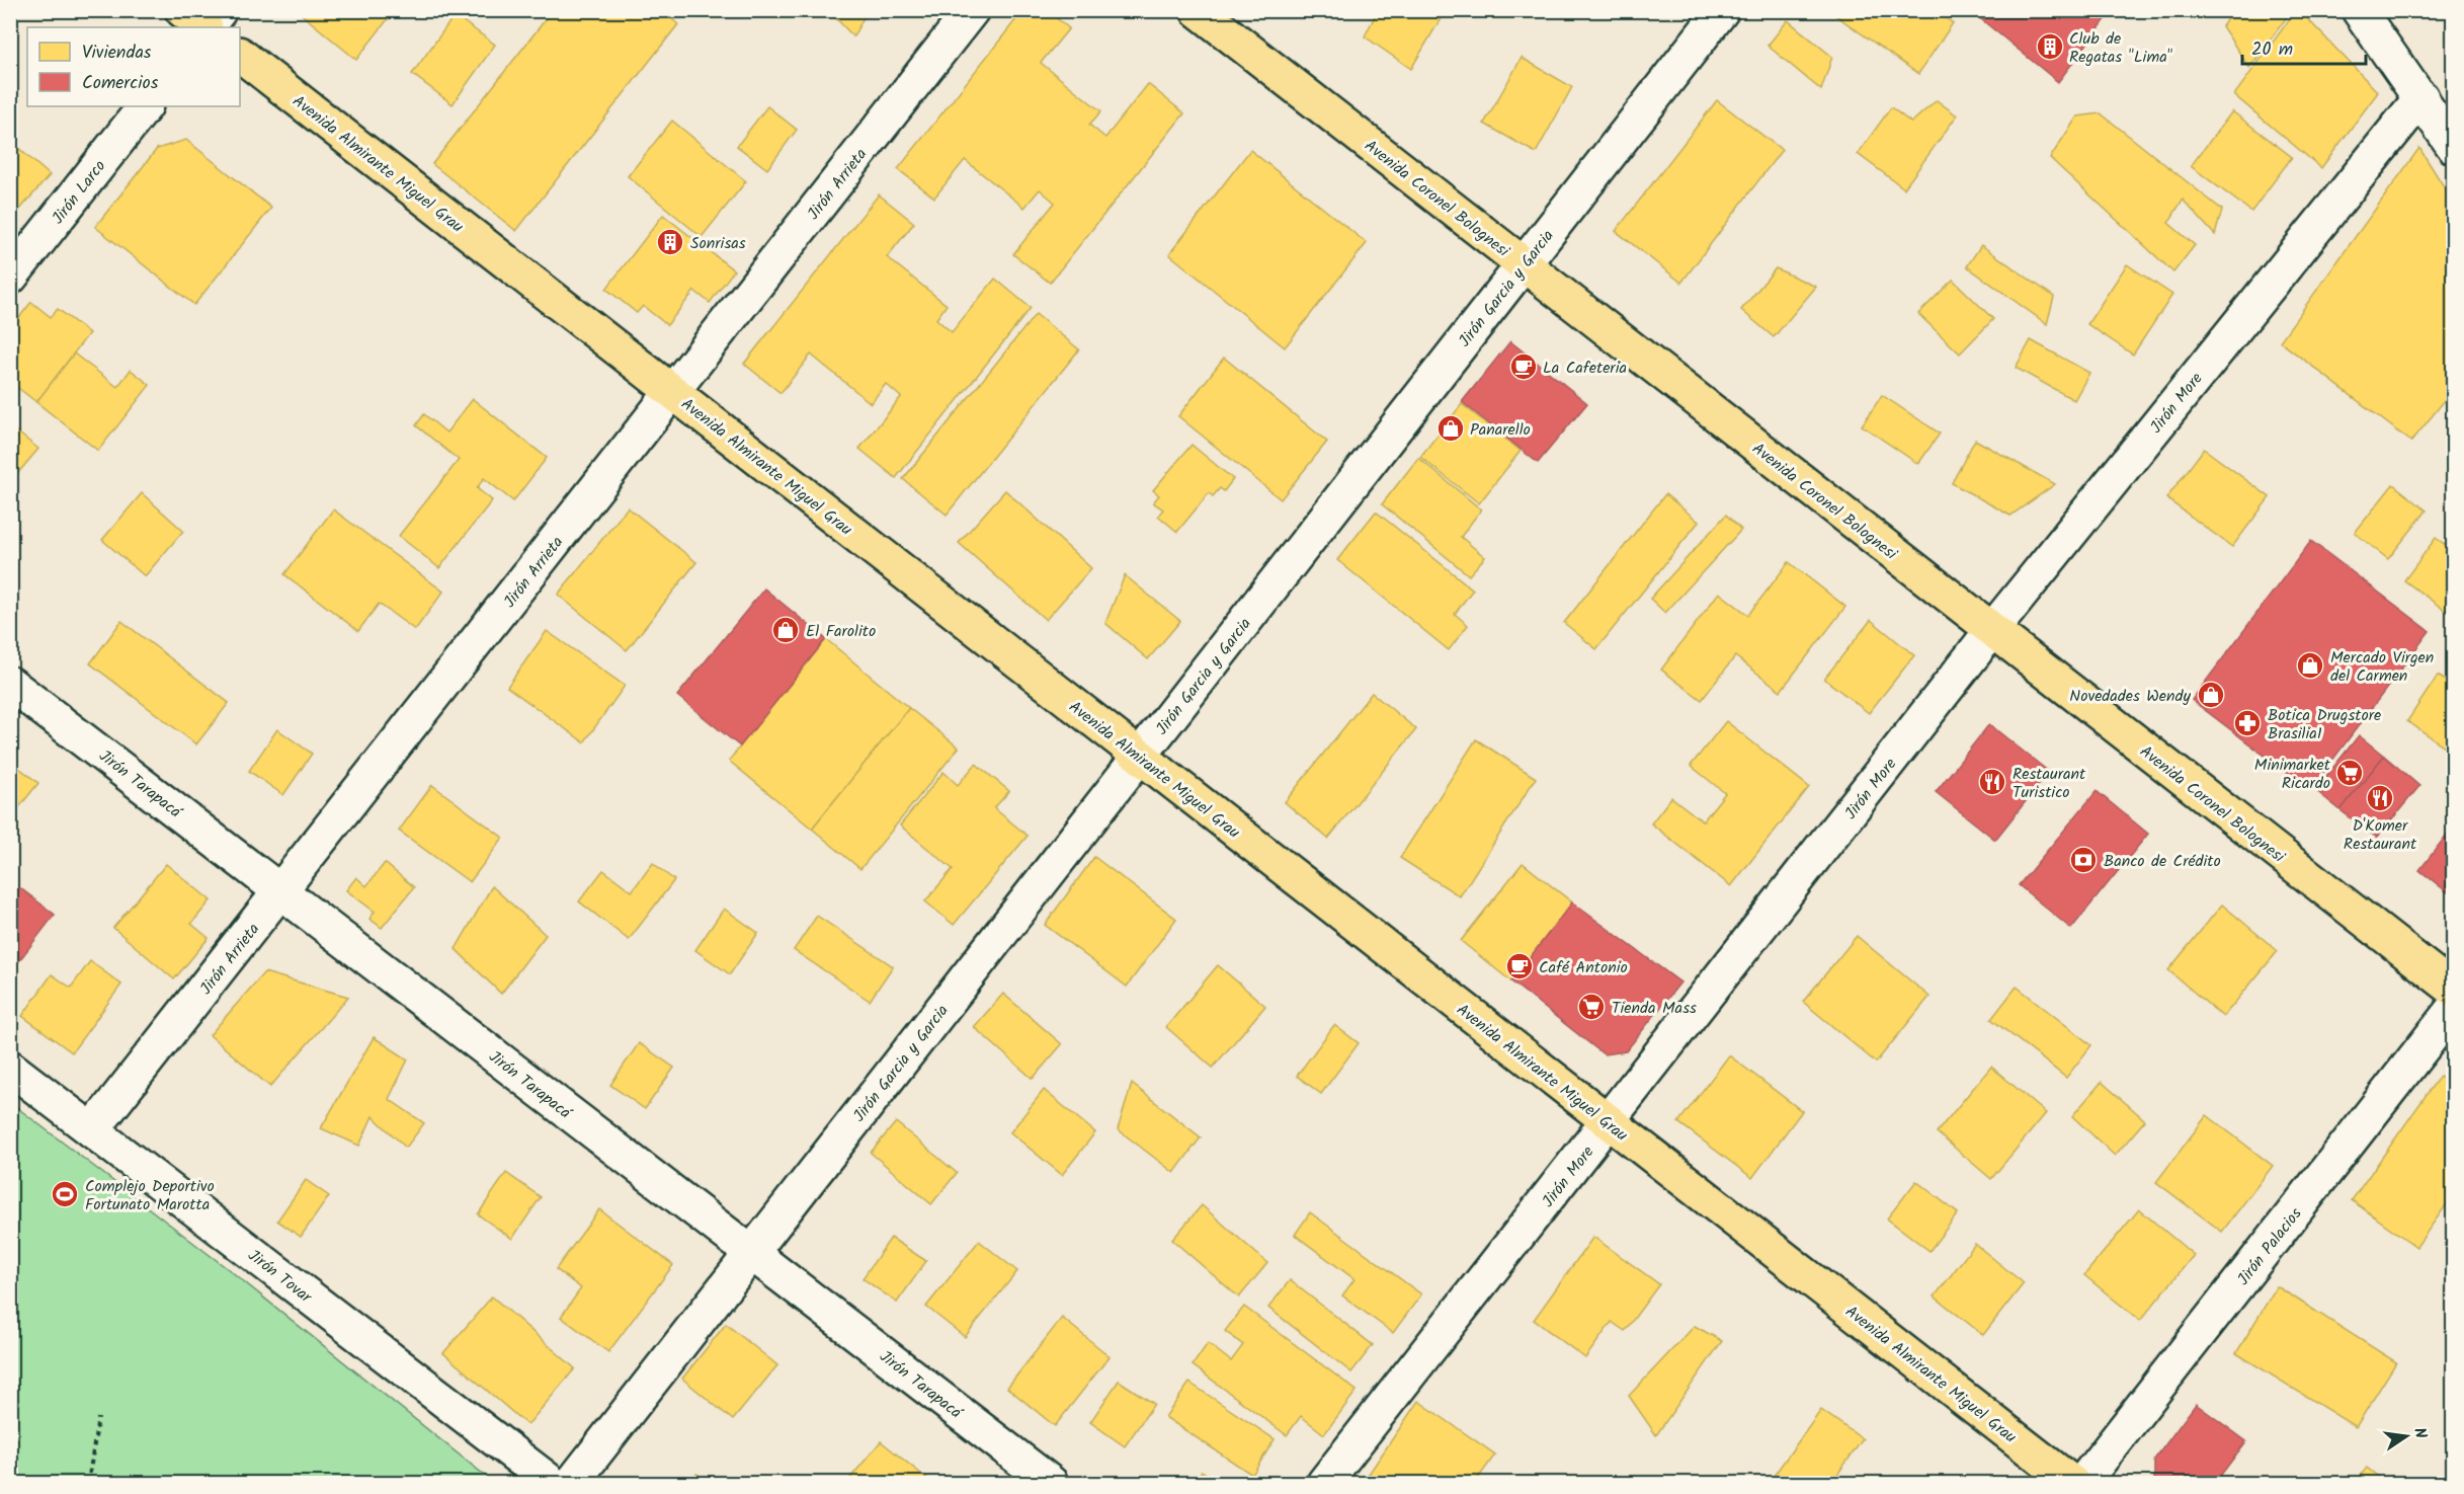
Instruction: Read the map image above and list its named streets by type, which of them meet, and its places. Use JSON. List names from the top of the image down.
{
  "streets": {
    "main road": ["Avenida Almirante Miguel Grau", "Avenida Coronel Bolognesi"],
    "street": [
      "Jirón Arrieta",
      "Jirón Larco",
      "Jirón Garcia y Garcia",
      "Jirón More",
      "Jirón Tarapacá",
      "Jirón Palacios",
      "Jirón Tovar"
    ]
  },
  "crossings": [
    ["Avenida Almirante Miguel Grau", "Jirón Arrieta"],
    ["Avenida Almirante Miguel Grau", "Jirón Garcia y Garcia"],
    ["Avenida Almirante Miguel Grau", "Jirón More"],
    ["Jirón Arrieta", "Jirón Tarapacá"],
    ["Jirón Arrieta", "Jirón Tovar"],
    ["Avenida Coronel Bolognesi", "Jirón Garcia y Garcia"],
    ["Avenida Coronel Bolognesi", "Jirón More"],
    ["Jirón Garcia y Garcia", "Jirón Tarapacá"]
  ],
  "places": {
    "building": ["Club de Regatas \"Lima\"", "Sonrisas"],
    "cafe": ["La Cafeteria", "Café Antonio"],
    "shop": [
      "Panarello",
      "El Farolito",
      "Mercado Virgen del Carmen",
      "Novedades Wendy"
    ],
    "pharmacy": ["Botica Drugstore Brasilia1"],
    "supermarket": ["Minimarket Ricardo", "Tienda Mass"],
    "restaurant": ["Restaurant Turistico", "D'Komer Restaurant"],
    "bank": ["Banco de Crédito"],
    "sports": ["Complejo Deportivo Fortunato Marotta"]
  },
  "legend": ["Viviendas", "Comercios"],
  "scale_bar": "20 m",
  "north": "right"
}
